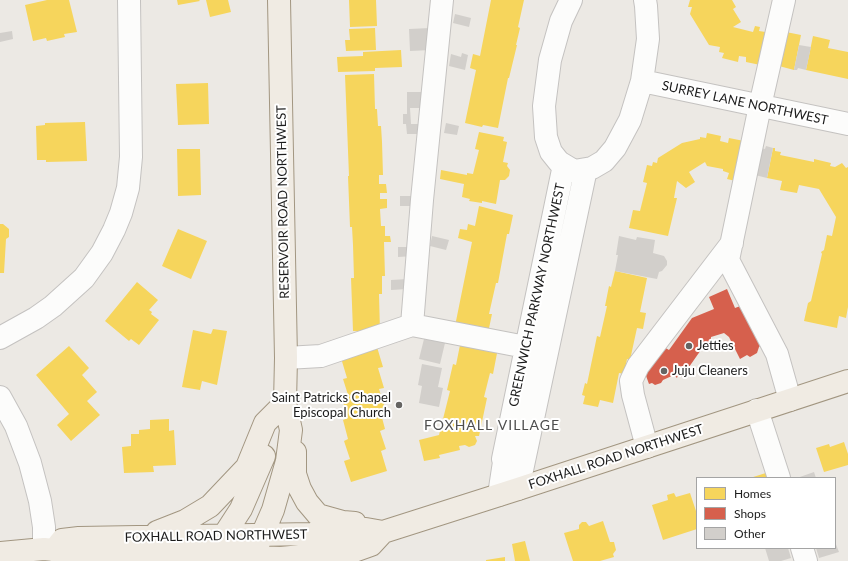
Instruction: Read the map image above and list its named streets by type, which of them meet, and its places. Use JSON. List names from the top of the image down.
{
  "streets": {
    "main road": ["RESERVOIR ROAD NORTHWEST", "FOXHALL ROAD NORTHWEST"],
    "street": ["SURREY LANE NORTHWEST", "GREENWICH PARKWAY NORTHWEST"]
  },
  "crossings": [
    ["RESERVOIR ROAD NORTHWEST", "FOXHALL ROAD NORTHWEST"],
    ["GREENWICH PARKWAY NORTHWEST", "FOXHALL ROAD NORTHWEST"]
  ],
  "districts": ["FOXHALL VILLAGE"],
  "places": ["Jetties", "Juju Cleaners", "Saint Patricks Chapel Episcopal Church"],
  "legend": ["Homes", "Shops", "Other"]
}
